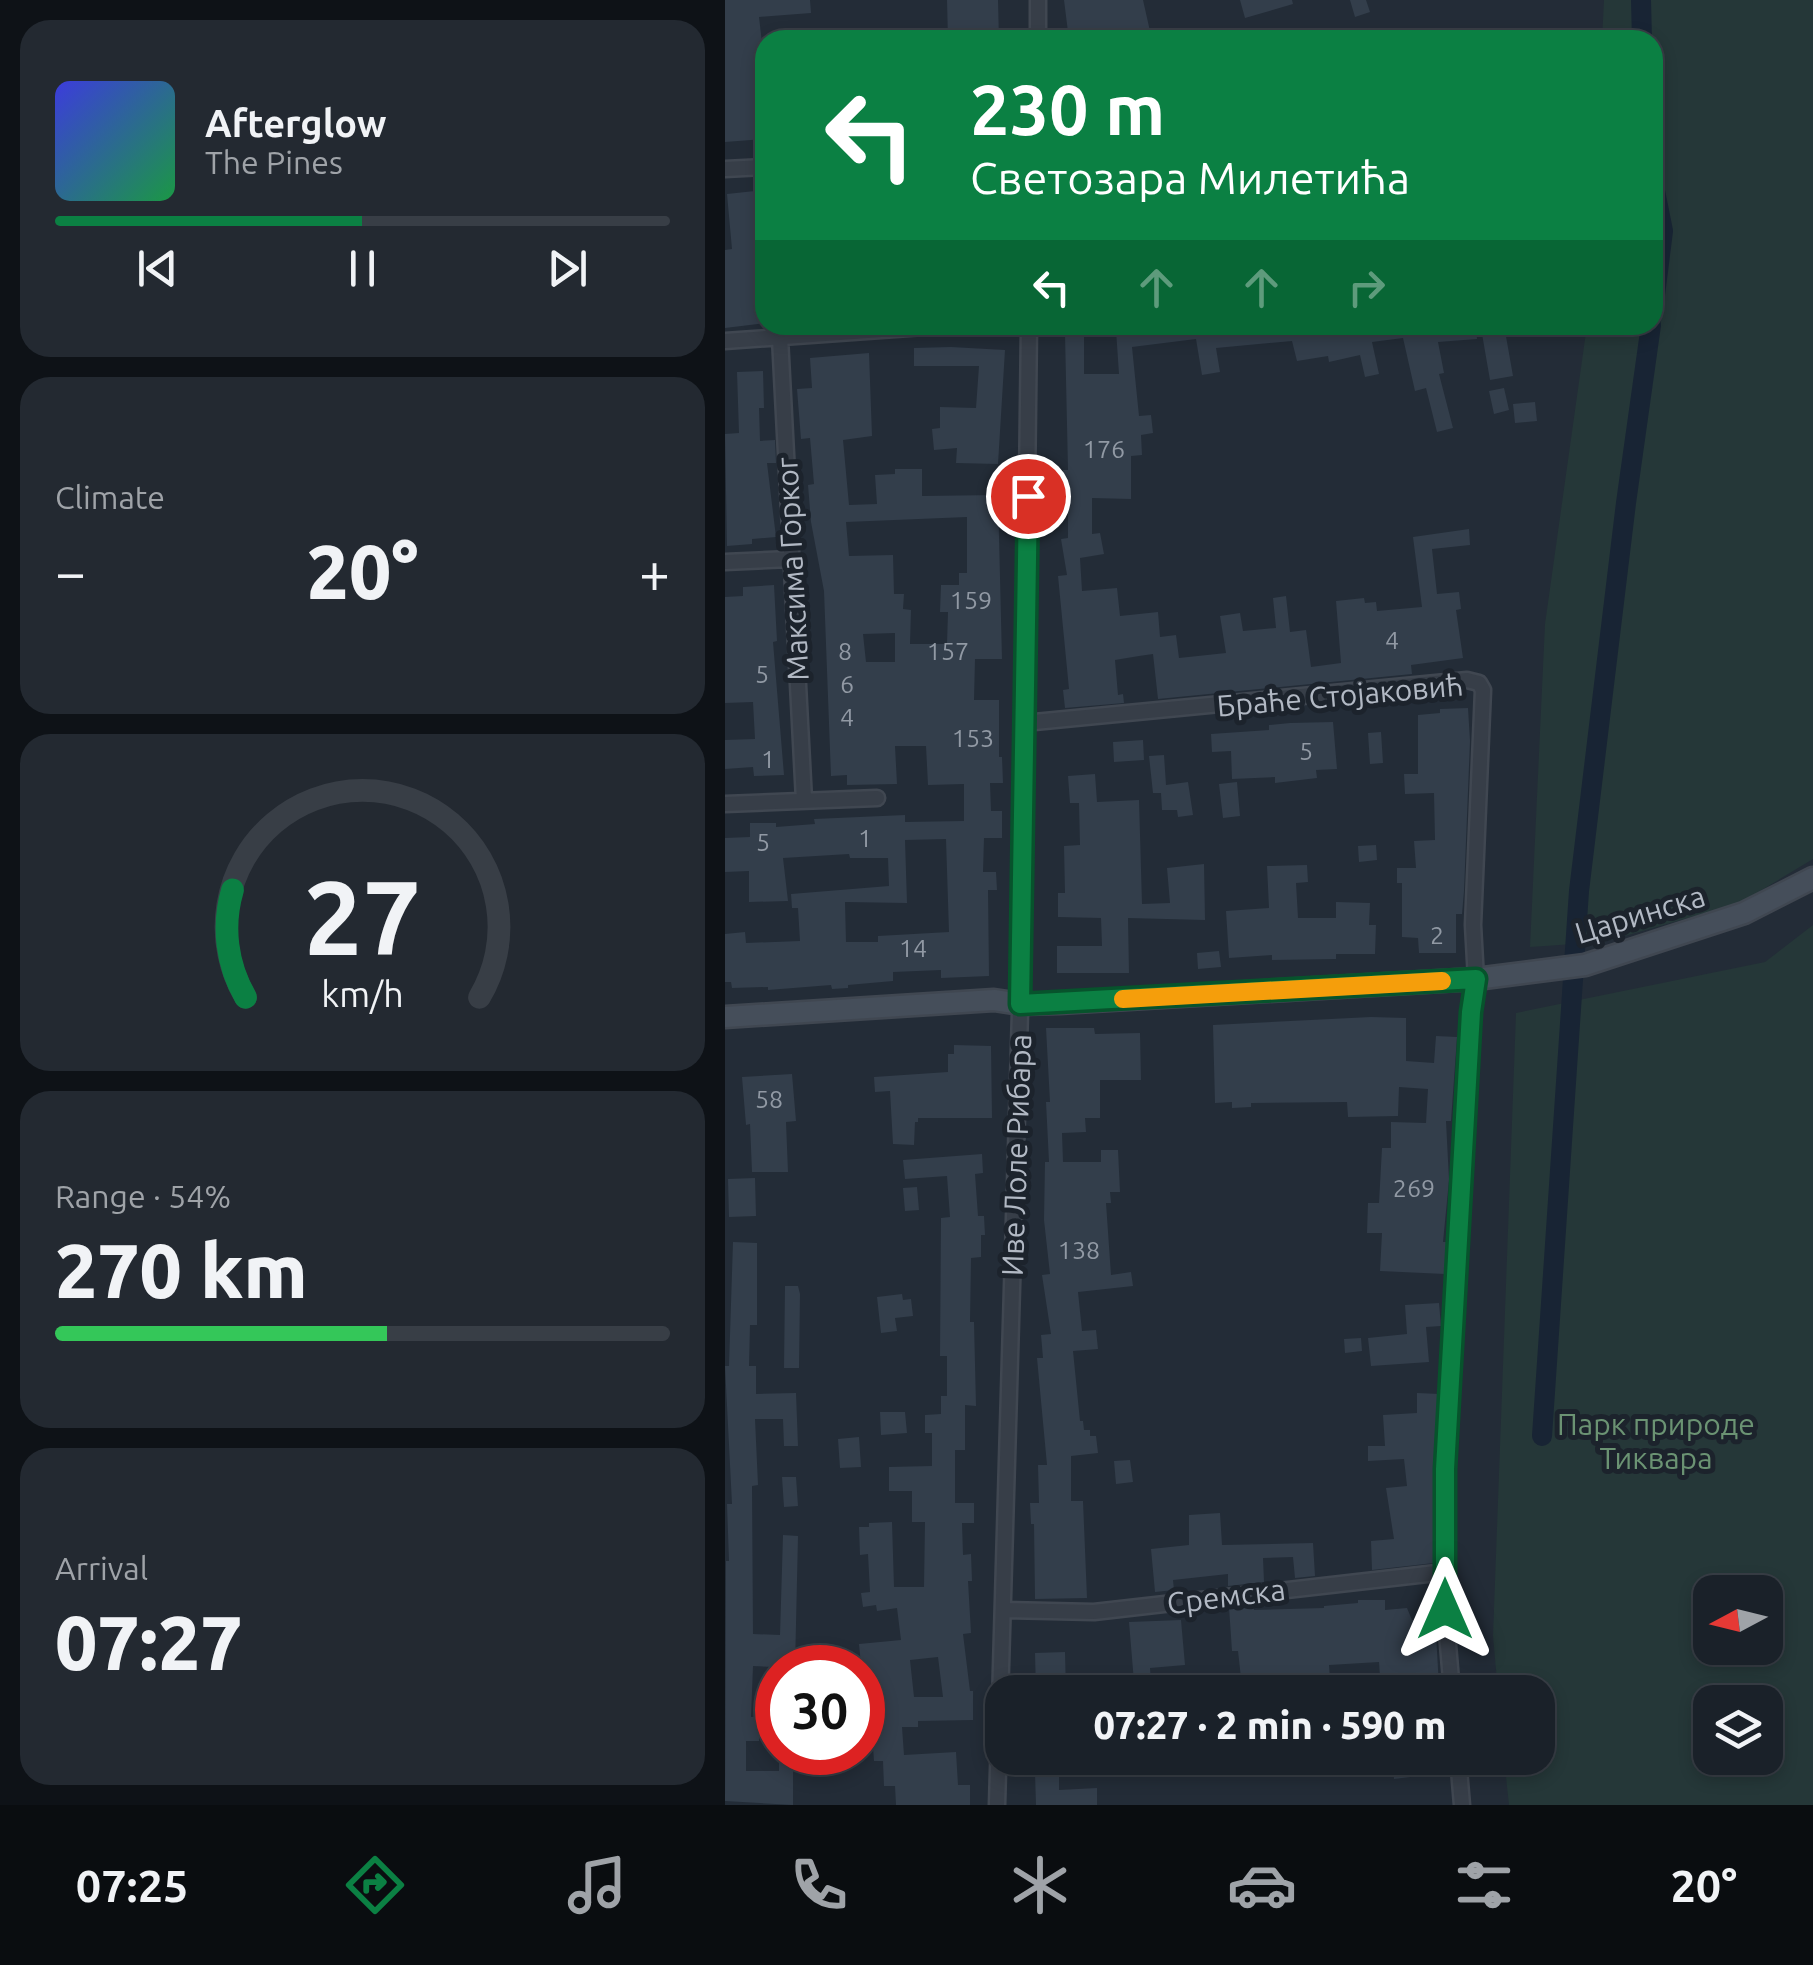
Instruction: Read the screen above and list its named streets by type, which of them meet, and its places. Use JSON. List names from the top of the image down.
{
  "streets": {
    "main road": ["Царинска"],
    "street": [
      "Максима Горког",
      "Браће Стојаковић",
      "Иве Лоле Рибара",
      "Сремска"
    ]
  },
  "crossings": [
    ["Браће Стојаковић", "Царинска"],
    ["Браће Стојаковић", "Иве Лоле Рибара"],
    ["Царинска", "Иве Лоле Рибара"],
    ["Иве Лоле Рибара", "Сремска"]
  ],
  "parks": ["Парк природе Тиквара"],
  "house_numbers": [
    "176",
    "159",
    "4",
    "8",
    "157",
    "5",
    "6",
    "4",
    "153",
    "5",
    "1",
    "1",
    "5",
    "2",
    "14",
    "58",
    "269",
    "138"
  ],
  "north": "left",
  "page": {
    "turn": ["230 m", "Светозара Милетића"],
    "song": ["Afterglow", "The Pines"],
    "tile": [
      "Climate",
      ["Range · 54%", "270 km"],
      ["Arrival", "07:27"]
    ],
    "heat": ["−", "20°", "+"],
    "limit": "30",
    "trip": "07:27 · 2 min · 590 m",
    "tabs": ["07:25", "20°"],
    "gauge": ["27", "km/h"]
  }
}
